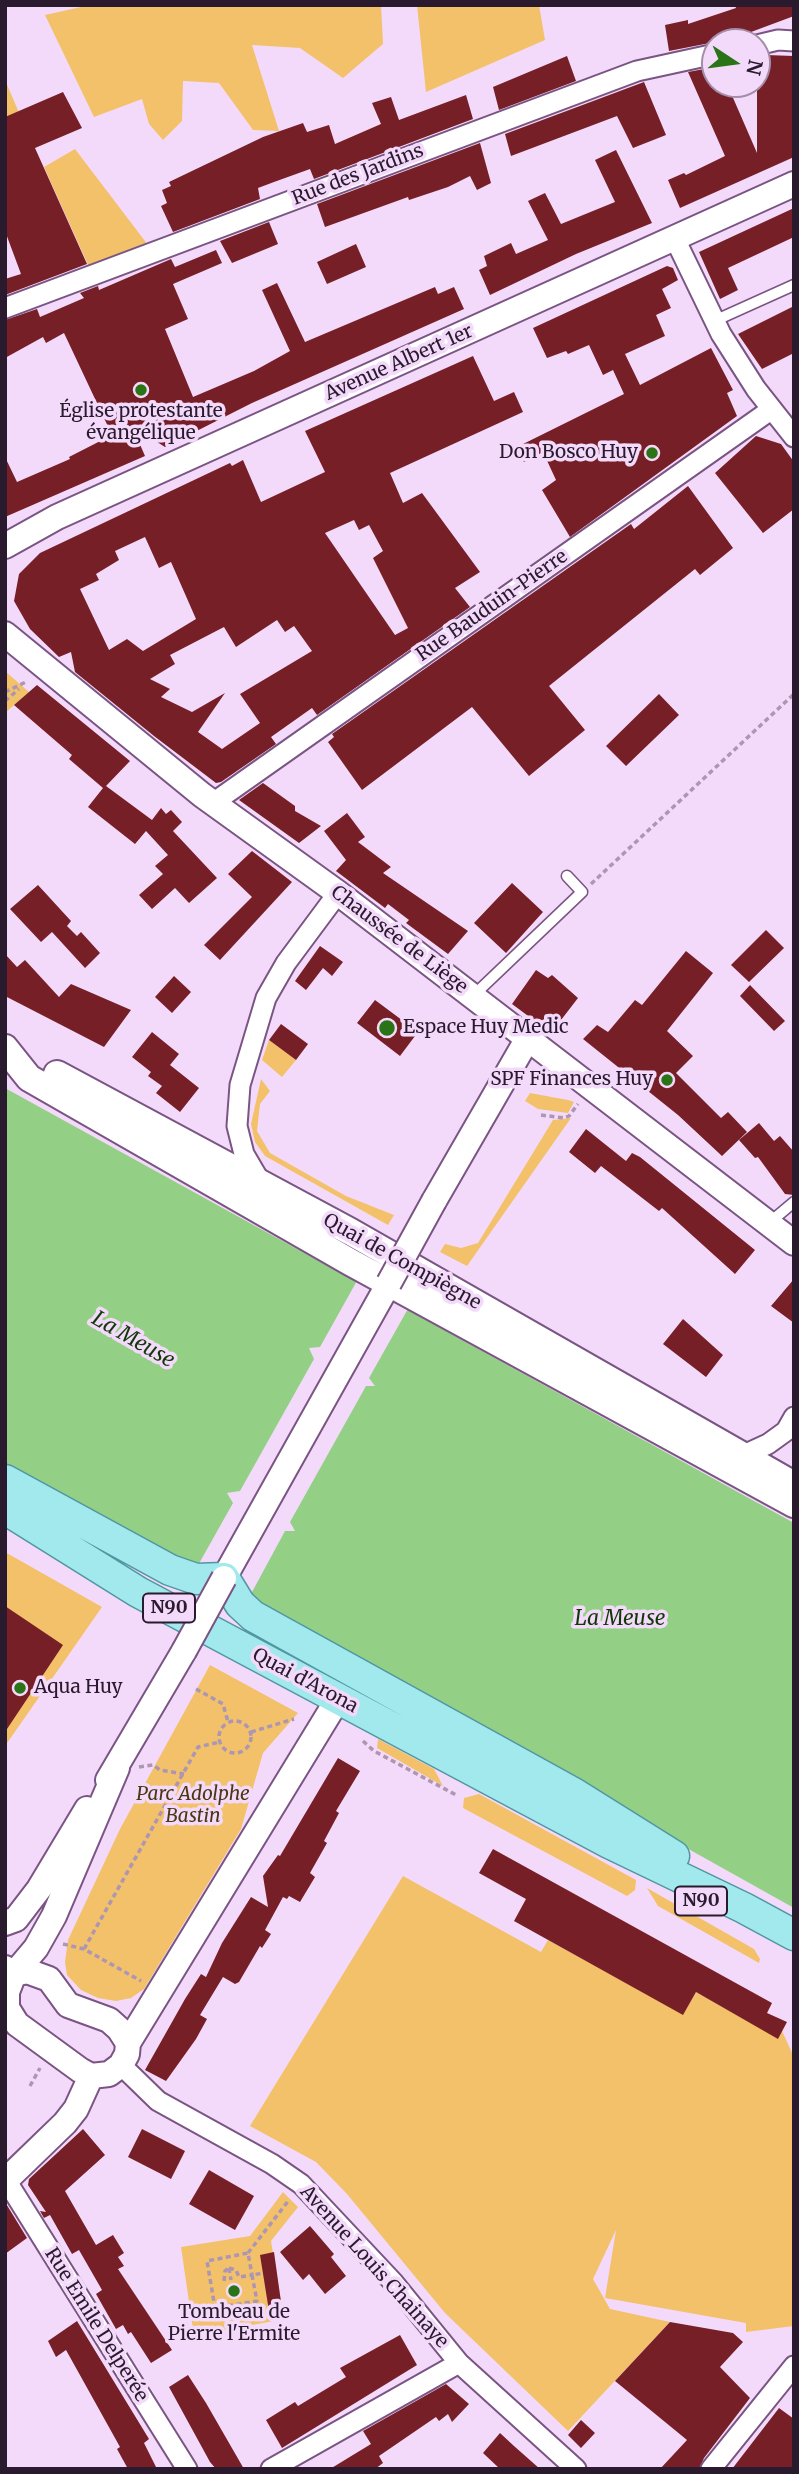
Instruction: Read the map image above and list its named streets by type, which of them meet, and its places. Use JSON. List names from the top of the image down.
{
  "streets": {
    "main road": ["Quai de Compiègne", "N90", "Quai d'Arona"],
    "street": [
      "Rue des Jardins",
      "Avenue Albert 1er",
      "Rue Bauduin-Pierre",
      "Chaussée de Liège",
      "Avenue Louis Chainaye",
      "Rue Emile Delperée"
    ]
  },
  "crossings": [
    ["Rue Bauduin-Pierre", "Chaussée de Liège"]
  ],
  "water": ["La Meuse"],
  "parks": ["Parc Adolphe Bastin"],
  "places": [
    "Église protestante évangélique",
    "Don Bosco Huy",
    "Espace Huy Medic",
    "SPF Finances Huy",
    "Aqua Huy",
    "Tombeau de Pierre l'Ermite"
  ],
  "north": "right"
}
